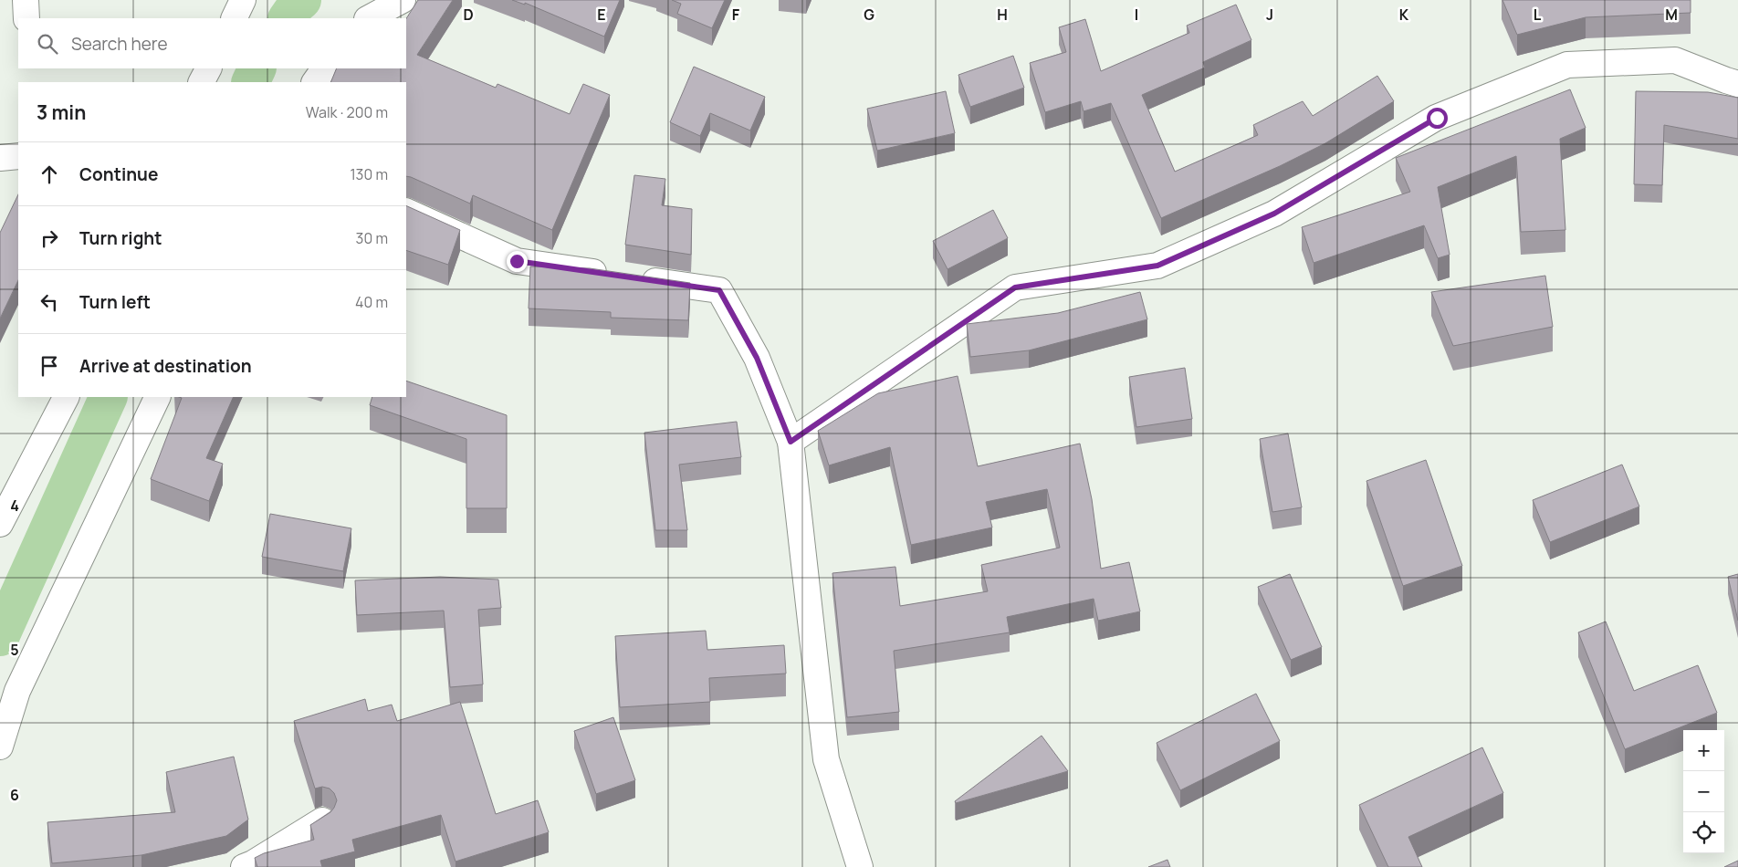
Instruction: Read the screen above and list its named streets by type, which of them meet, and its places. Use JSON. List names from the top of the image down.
{
  "page": {
    "search": "Search here",
    "heading": ["3 min", "Walk · 200 m"],
    "list": [
      ["Continue", "130 m"],
      ["Turn right", "30 m"],
      ["Turn left", "40 m"],
      "Arrive at destination"
    ],
    "map_buttons": ["+", "−"]
  },
  "grid": {
    "columns": [
      "D",
      "E",
      "F",
      "G",
      "H",
      "I",
      "J",
      "K",
      "L",
      "M"
    ],
    "rows": ["4", "5", "6"]
  }
}
